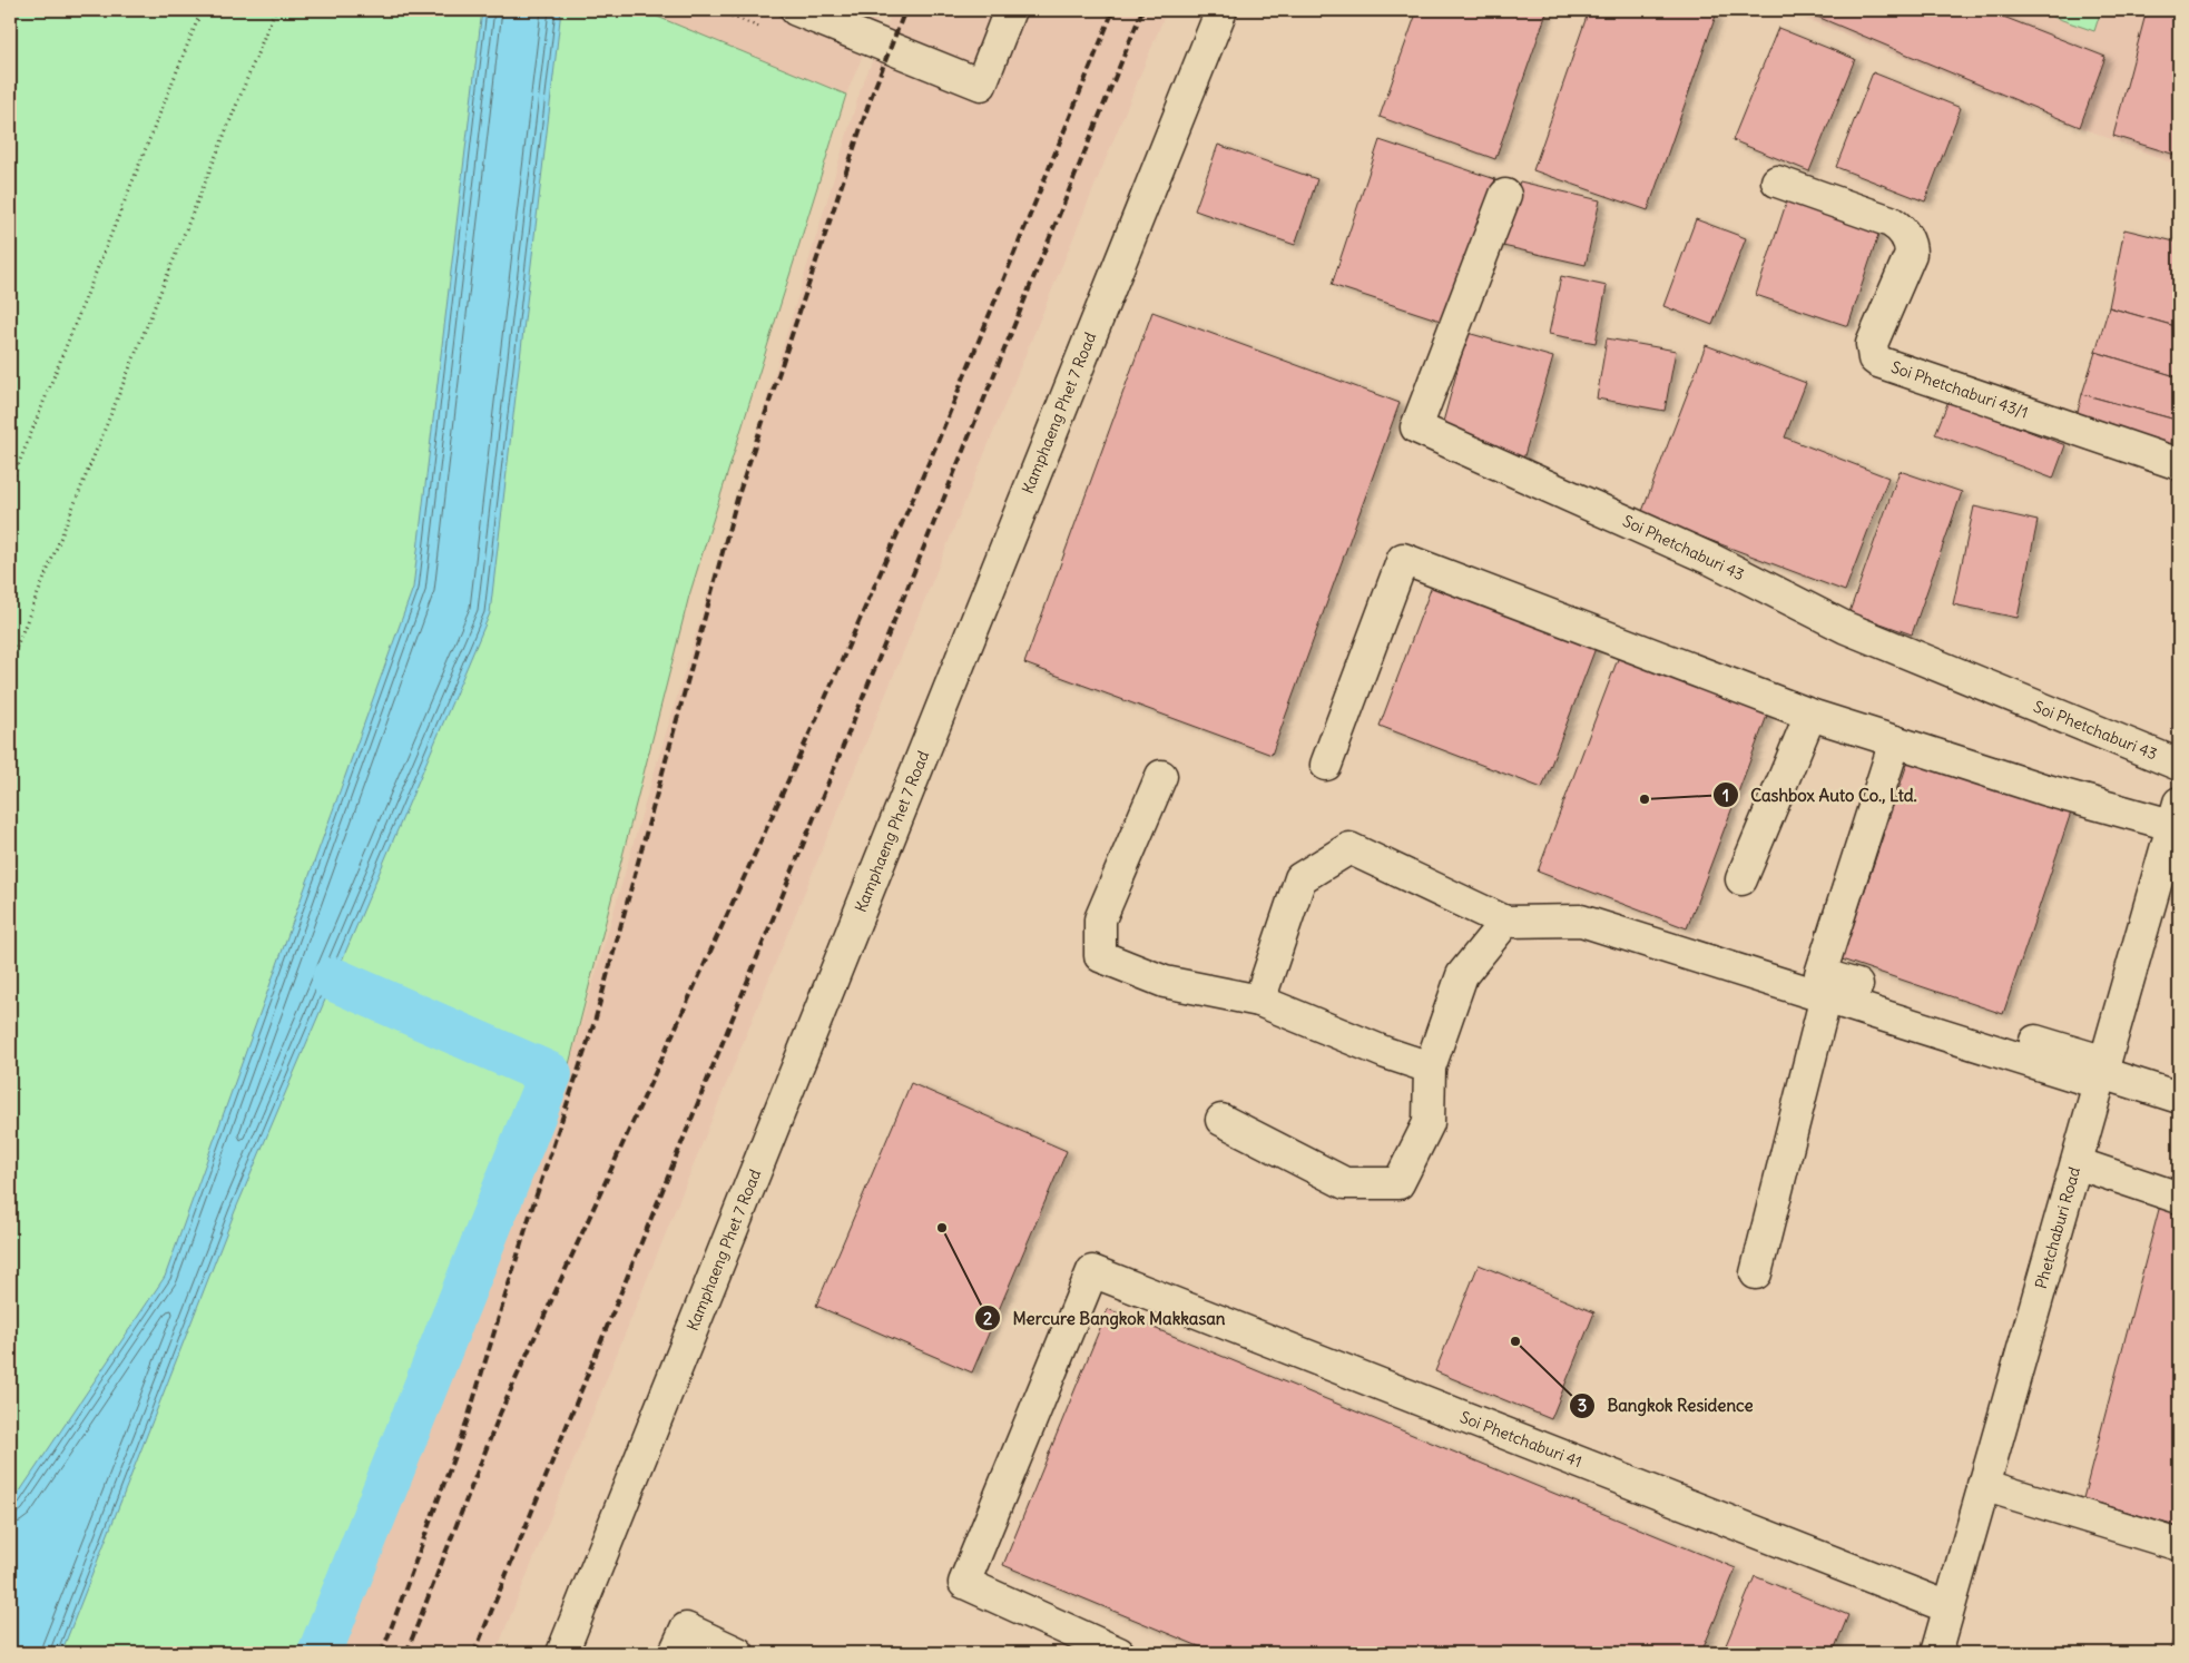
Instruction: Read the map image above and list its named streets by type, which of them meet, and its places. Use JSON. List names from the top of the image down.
{
  "streets": {
    "street": [
      "Soi Phetchaburi 43/1",
      "Kamphaeng Phet 7 Road",
      "Soi Phetchaburi 43",
      "Phetchaburi Road",
      "Soi Phetchaburi 41"
    ]
  },
  "crossings": [
    ["Phetchaburi Road", "Soi Phetchaburi 41"]
  ],
  "places": ["Cashbox Auto Co., Ltd.", "Mercure Bangkok Makkasan", "Bangkok Residence"]
}
